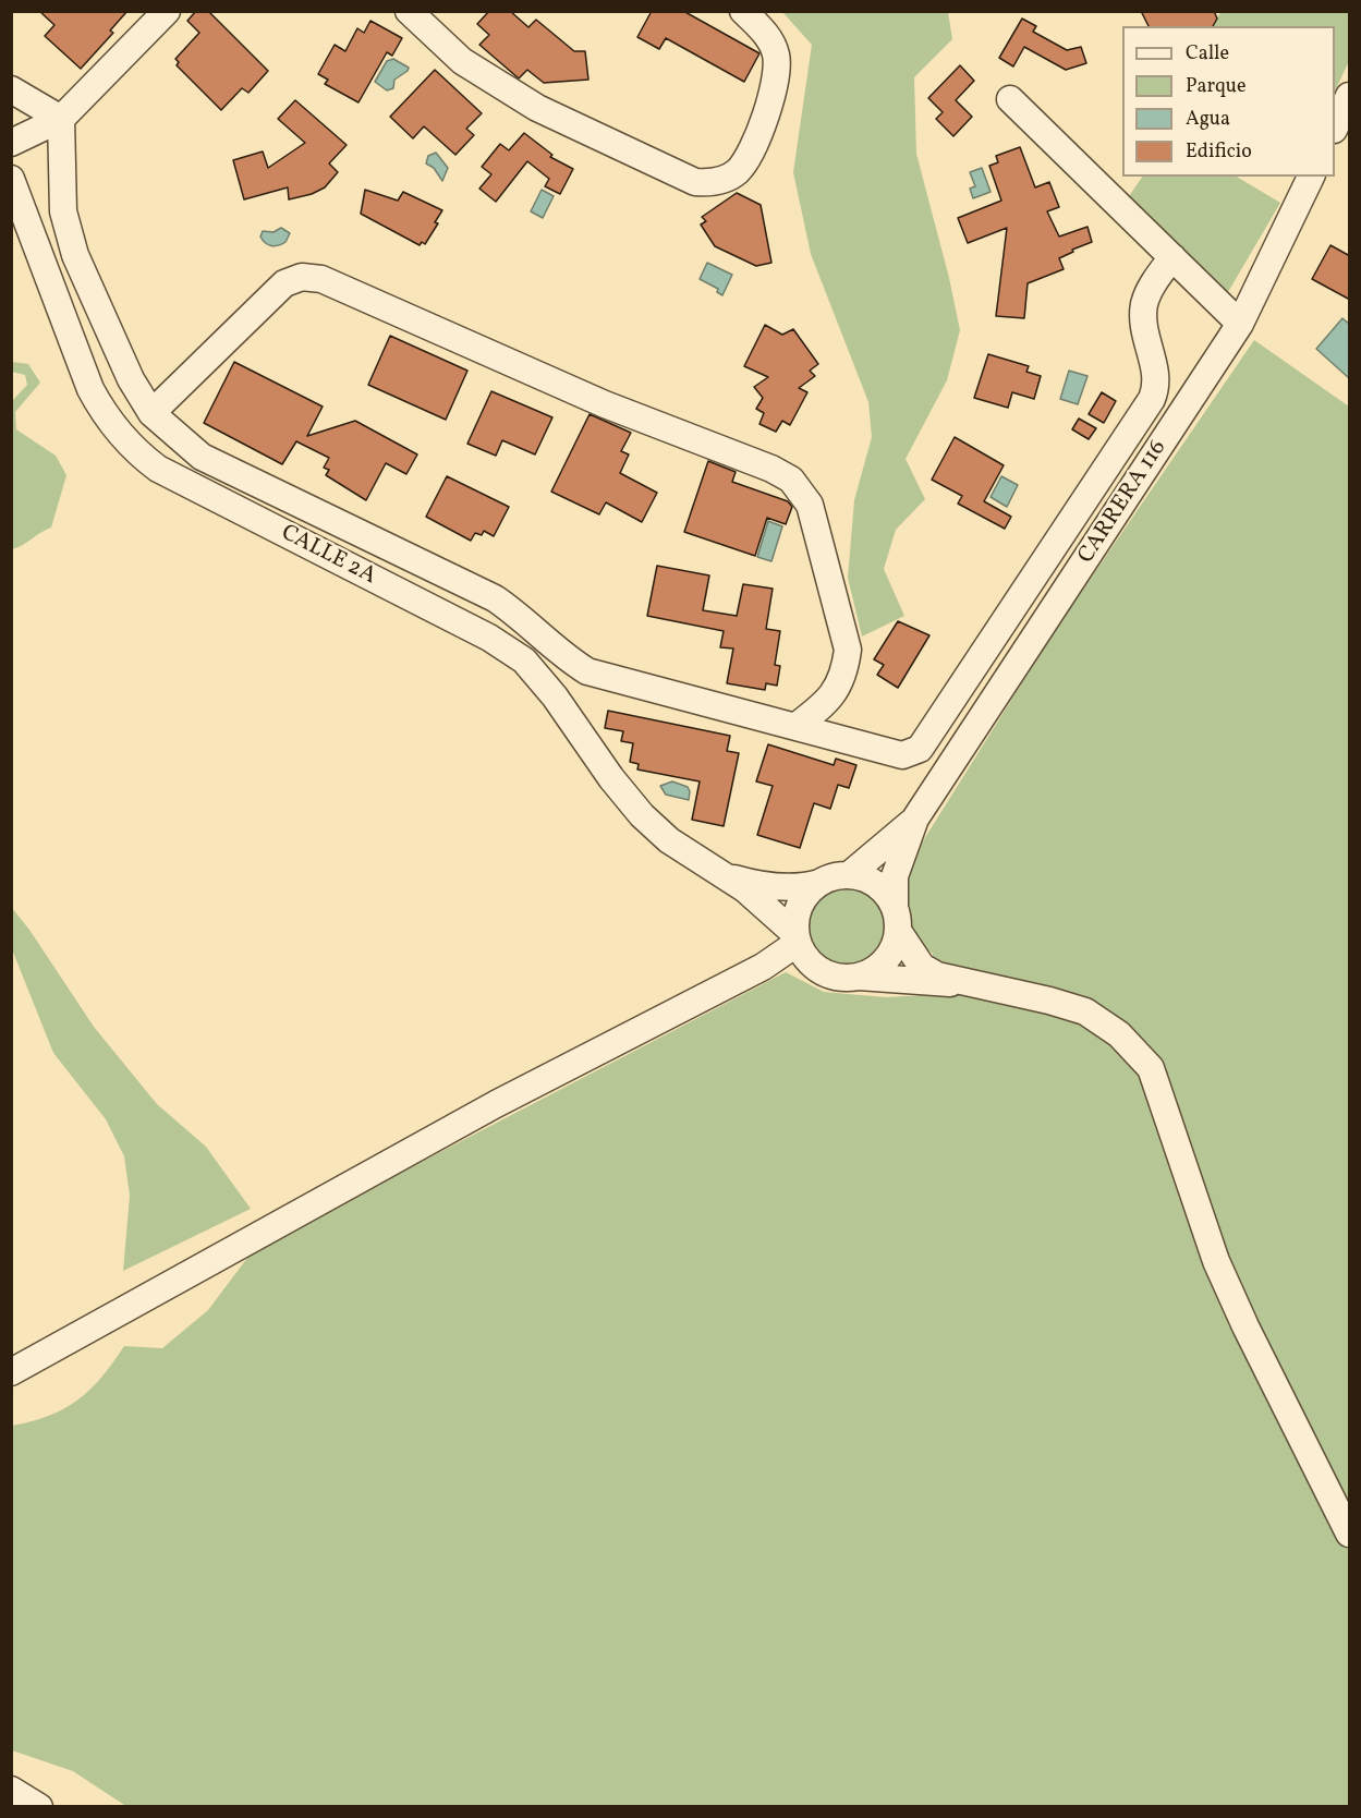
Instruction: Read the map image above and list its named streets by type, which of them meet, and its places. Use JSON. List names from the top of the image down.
{
  "streets": {
    "street": ["CARRERA 116", "CALLE 2A"]
  },
  "crossings": [
    ["CARRERA 116", "CALLE 2A"]
  ],
  "legend": [
    "Calle",
    "Parque",
    "Agua",
    "Edificio"
  ]
}
